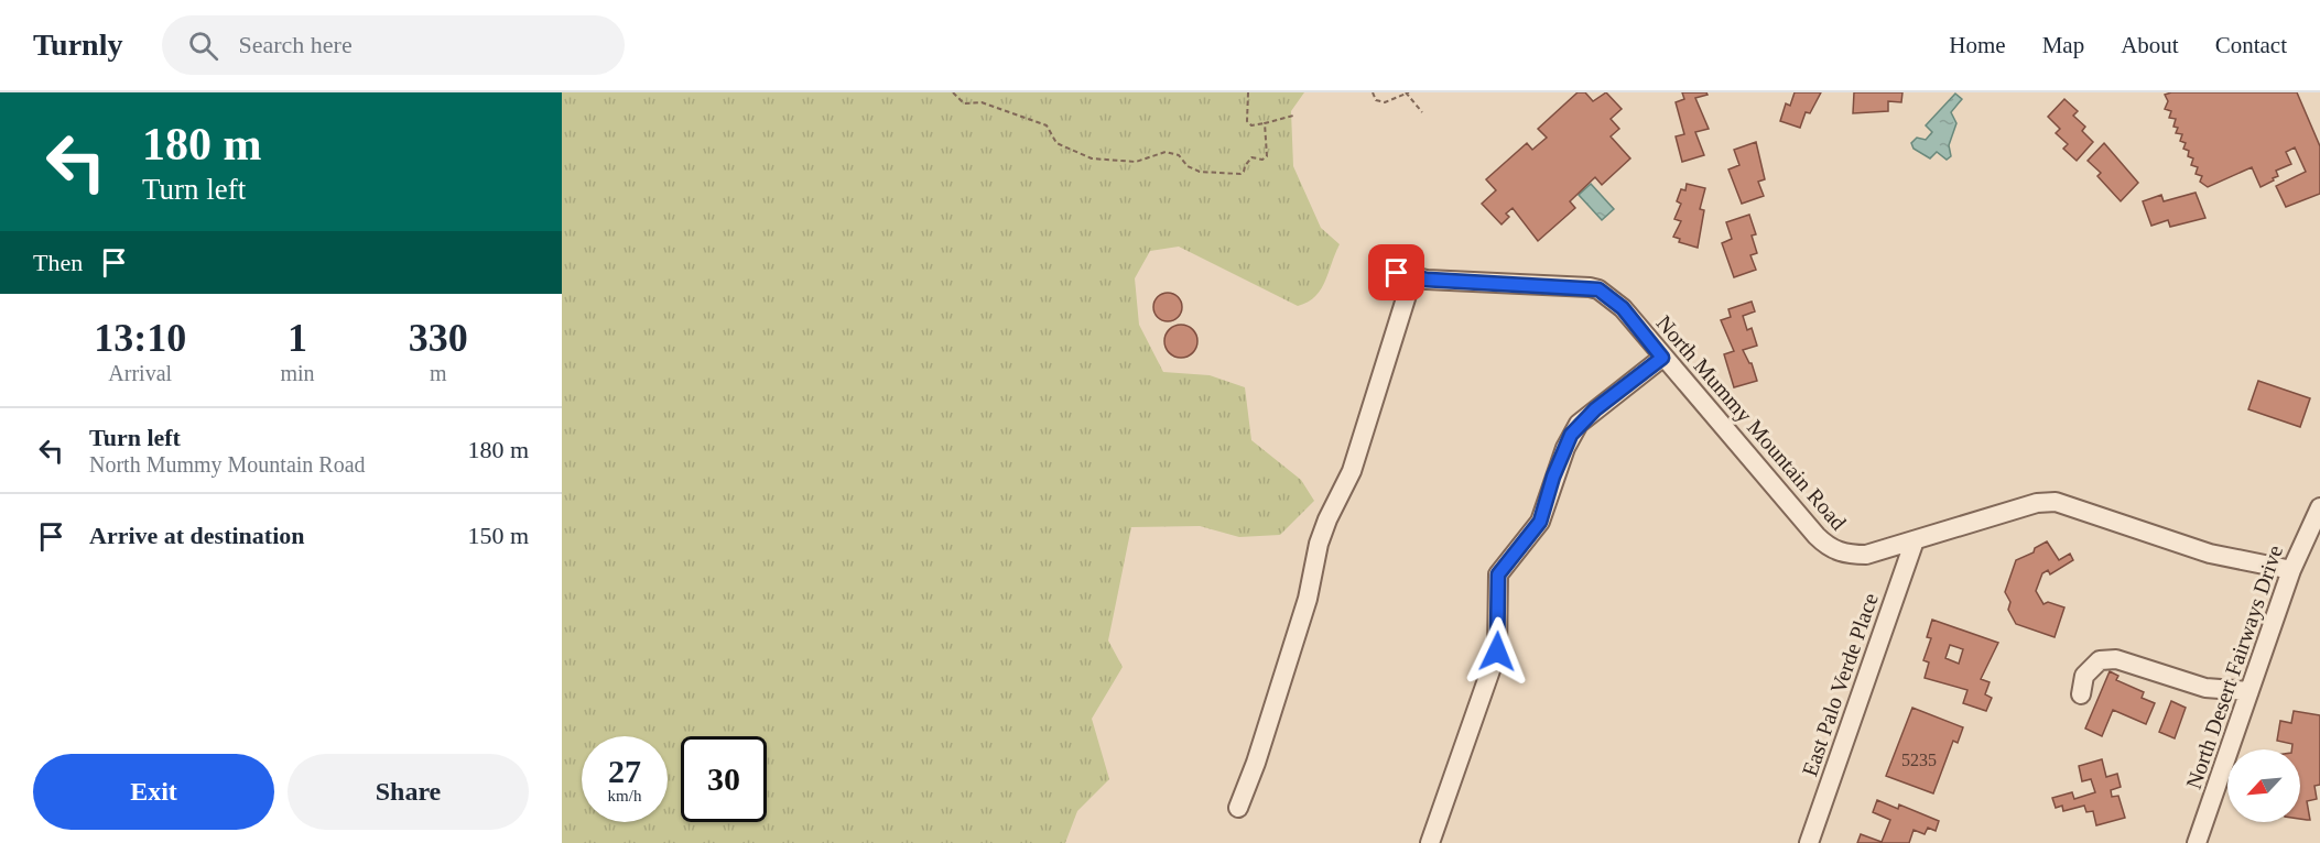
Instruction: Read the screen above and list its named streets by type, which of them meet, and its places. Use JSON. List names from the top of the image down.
{
  "streets": {
    "street": ["North Mummy Mountain Road", "North Desert Fairways Drive", "East Palo Verde Place"]
  },
  "crossings": [
    ["North Mummy Mountain Road", "North Desert Fairways Drive"],
    ["North Mummy Mountain Road", "East Palo Verde Place"]
  ],
  "house_numbers": ["5235"],
  "north": "bottom left",
  "page": {
    "header": "Turnly",
    "search": "Search here",
    "nav": [
      "Home",
      "Map",
      "About",
      "Contact"
    ],
    "turn": ["180 m", "Turn left"],
    "then": "Then",
    "eta": [
      "13:10",
      "Arrival",
      "1",
      "min",
      "330",
      "m"
    ],
    "list": [
      {
        "name": "Turn left",
        "note": "North Mummy Mountain Road",
        "value": "180 m"
      },
      {
        "name": "Arrive at destination",
        "value": "150 m"
      }
    ],
    "speed": "27 km/h",
    "limit": "30",
    "buttons": ["Exit", "Share"]
  }
}
